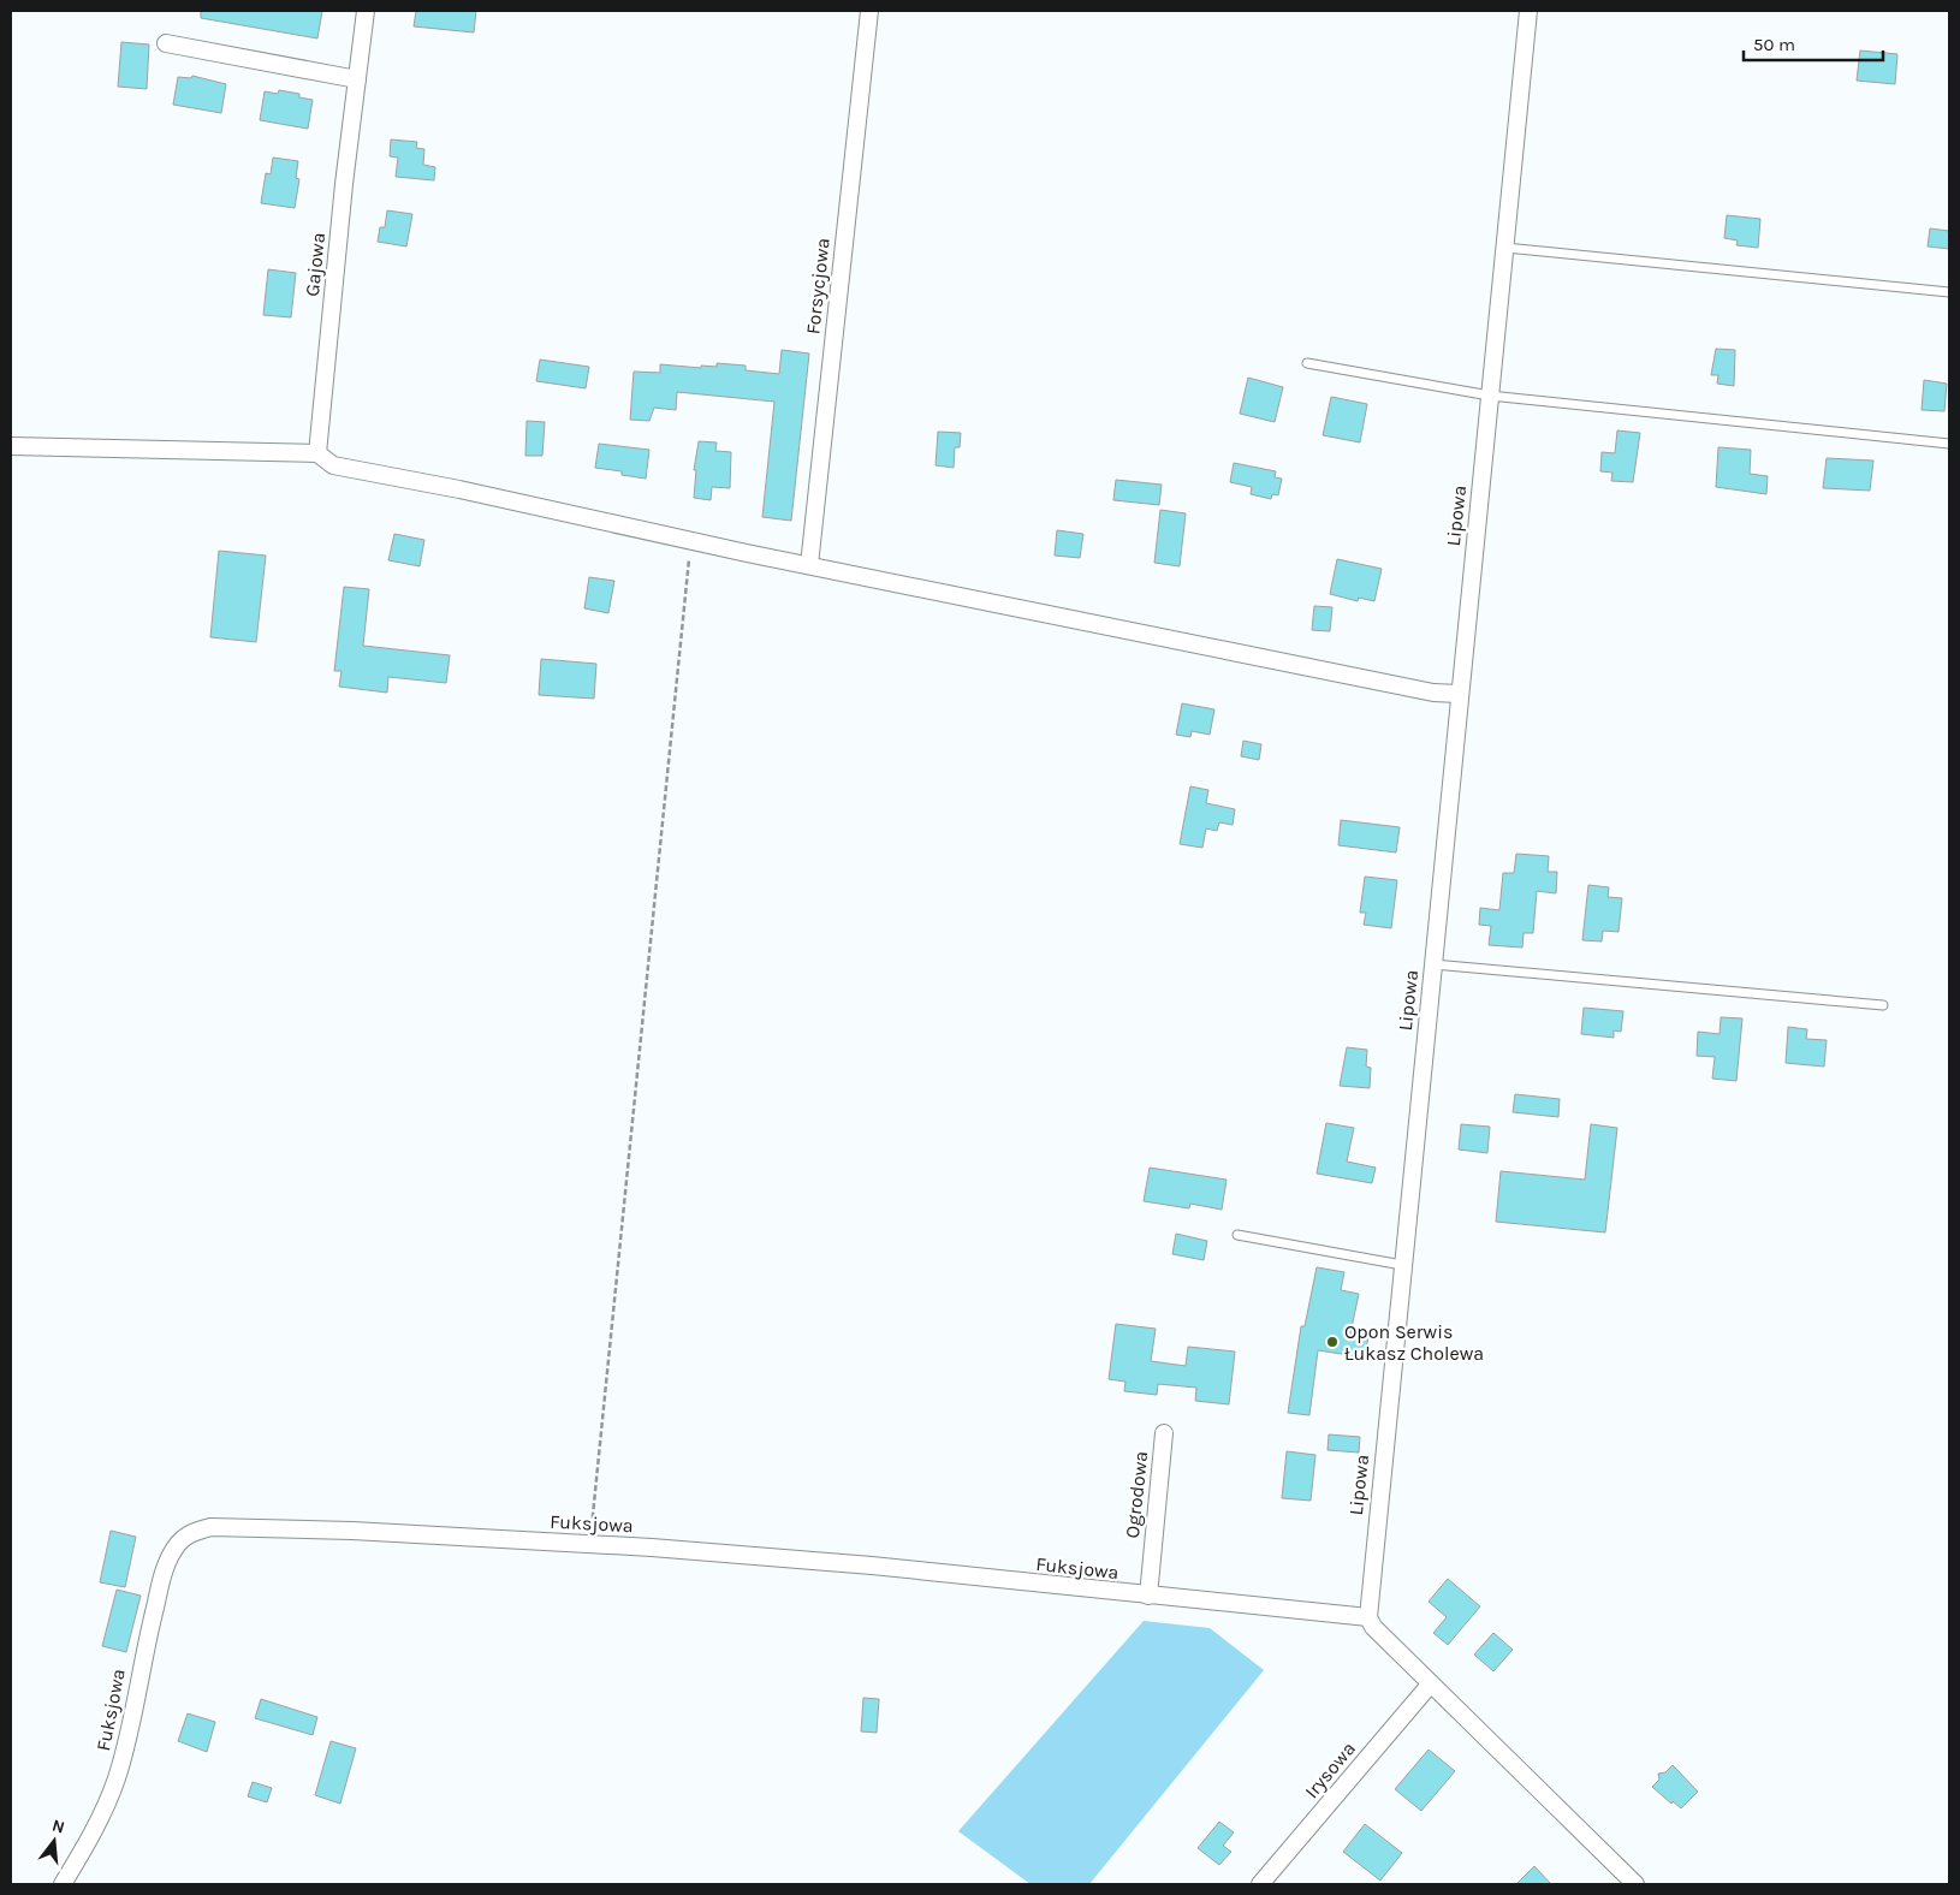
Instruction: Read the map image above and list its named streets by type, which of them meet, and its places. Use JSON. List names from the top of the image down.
{
  "streets": {
    "street": [
      "Gajowa",
      "Forsycjowa",
      "Lipowa",
      "Ogrodowa",
      "Fuksjowa",
      "Irysowa"
    ]
  },
  "crossings": [
    ["Lipowa", "Fuksjowa"],
    ["Ogrodowa", "Fuksjowa"]
  ],
  "places": ["Opon Serwis Łukasz Cholewa"],
  "scale_bar": "50 m",
  "north": "top"
}
